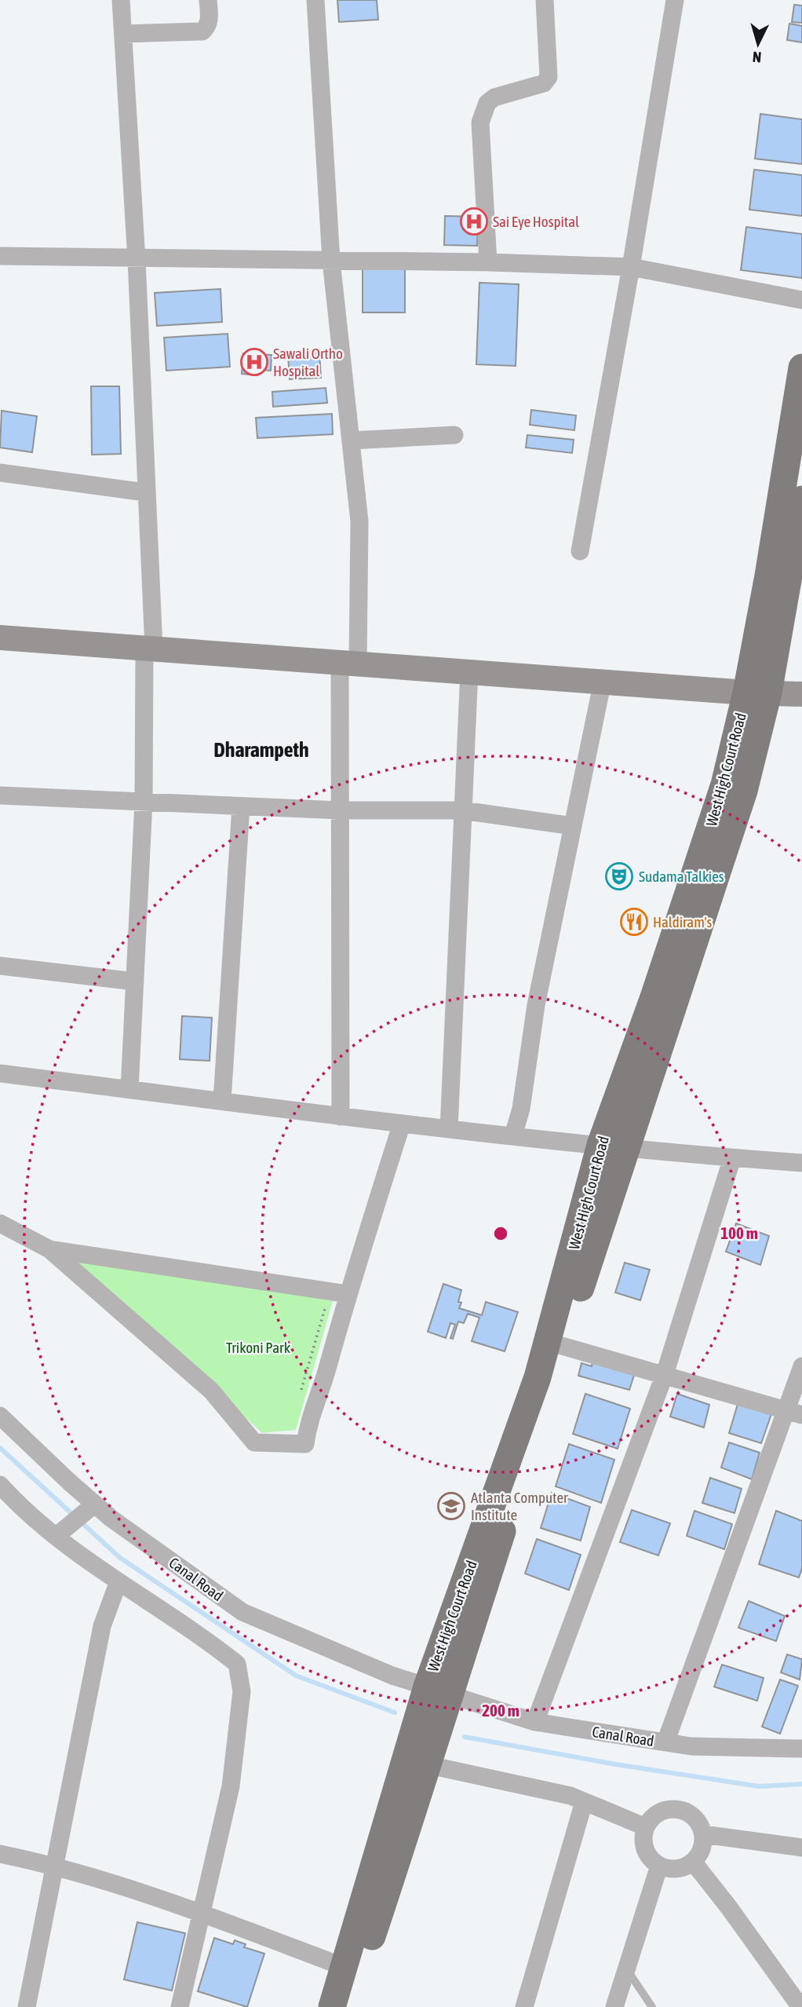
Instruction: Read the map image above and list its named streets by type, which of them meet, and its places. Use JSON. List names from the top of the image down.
{
  "streets": {
    "main road": ["West High Court Road"],
    "street": ["Canal Road"]
  },
  "crossings": [
    ["West High Court Road", "Canal Road"]
  ],
  "districts": ["Dharampeth"],
  "parks": ["Trikoni Park"],
  "places": {
    "hospital": ["Sai Eye Hospital", "Sawali Ortho Hospital"],
    "theatre": ["Sudama Talkies"],
    "restaurant": ["Haldiram's"],
    "school or university": ["Atlanta Computer Institute"]
  },
  "north": "bottom",
  "rings": ["100 m", "200 m"]
}
